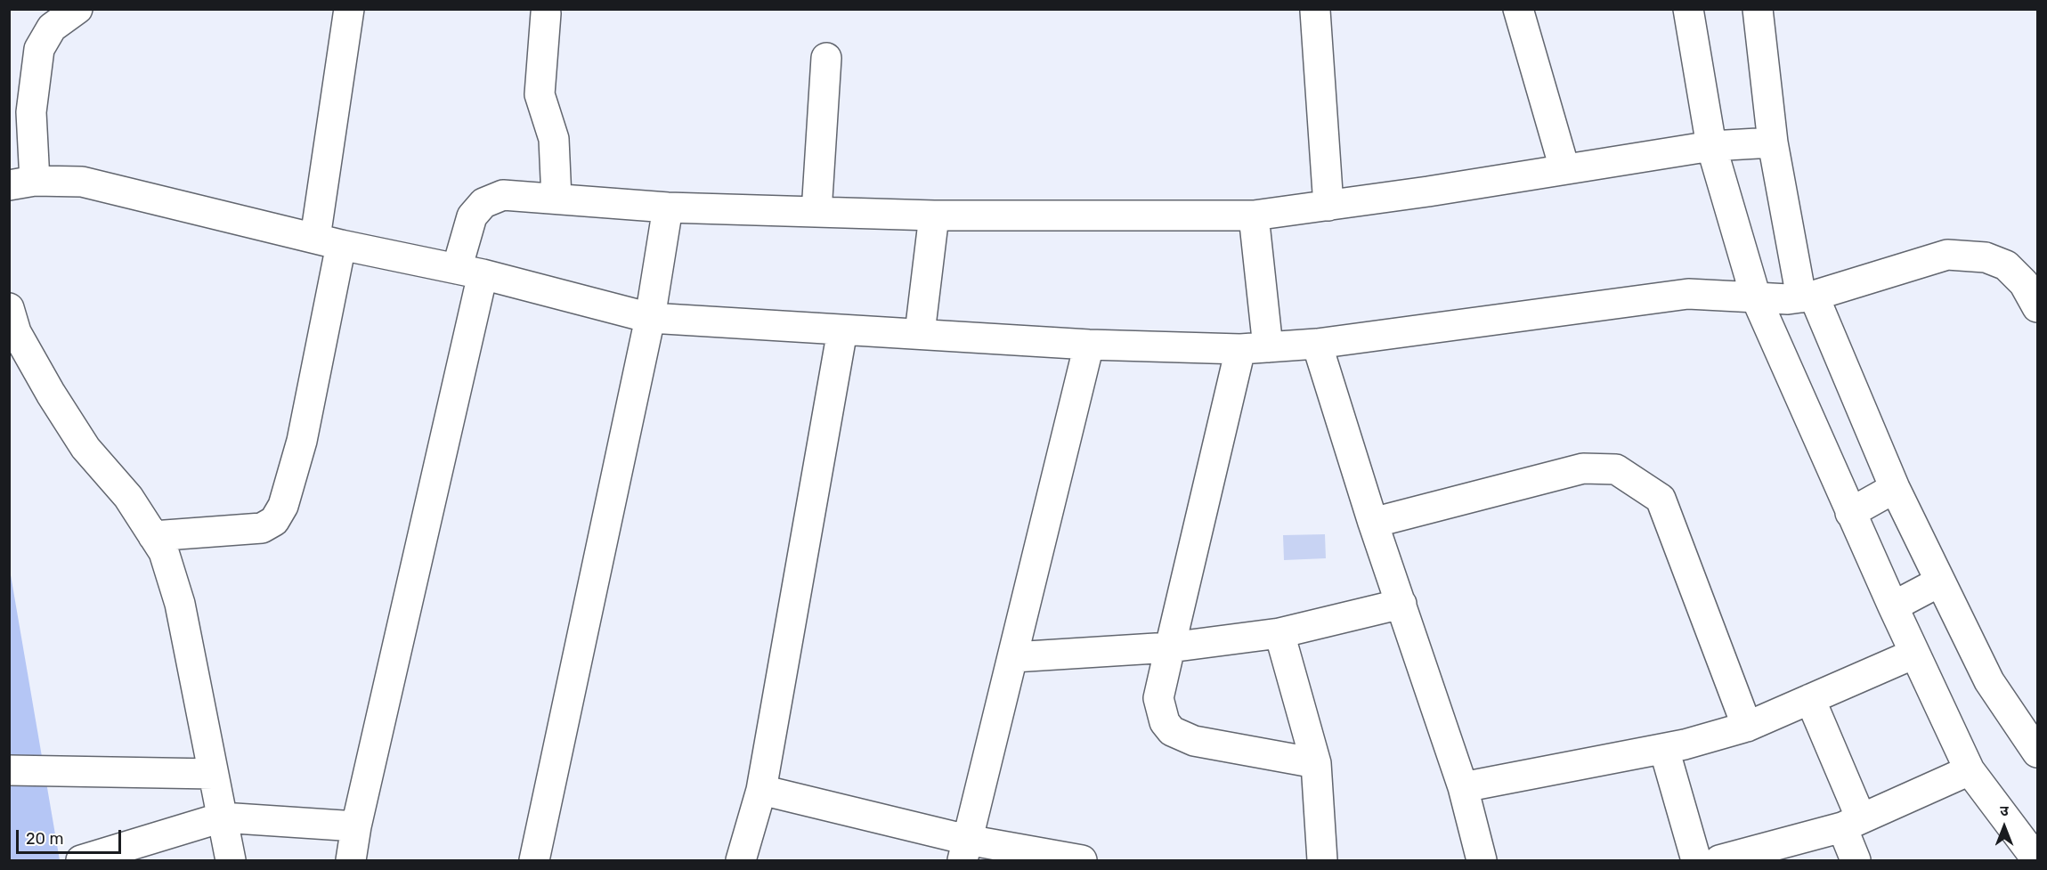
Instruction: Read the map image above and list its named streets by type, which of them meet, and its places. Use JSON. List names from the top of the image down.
{
  "scale_bar": "20 m",
  "north": "top"
}
